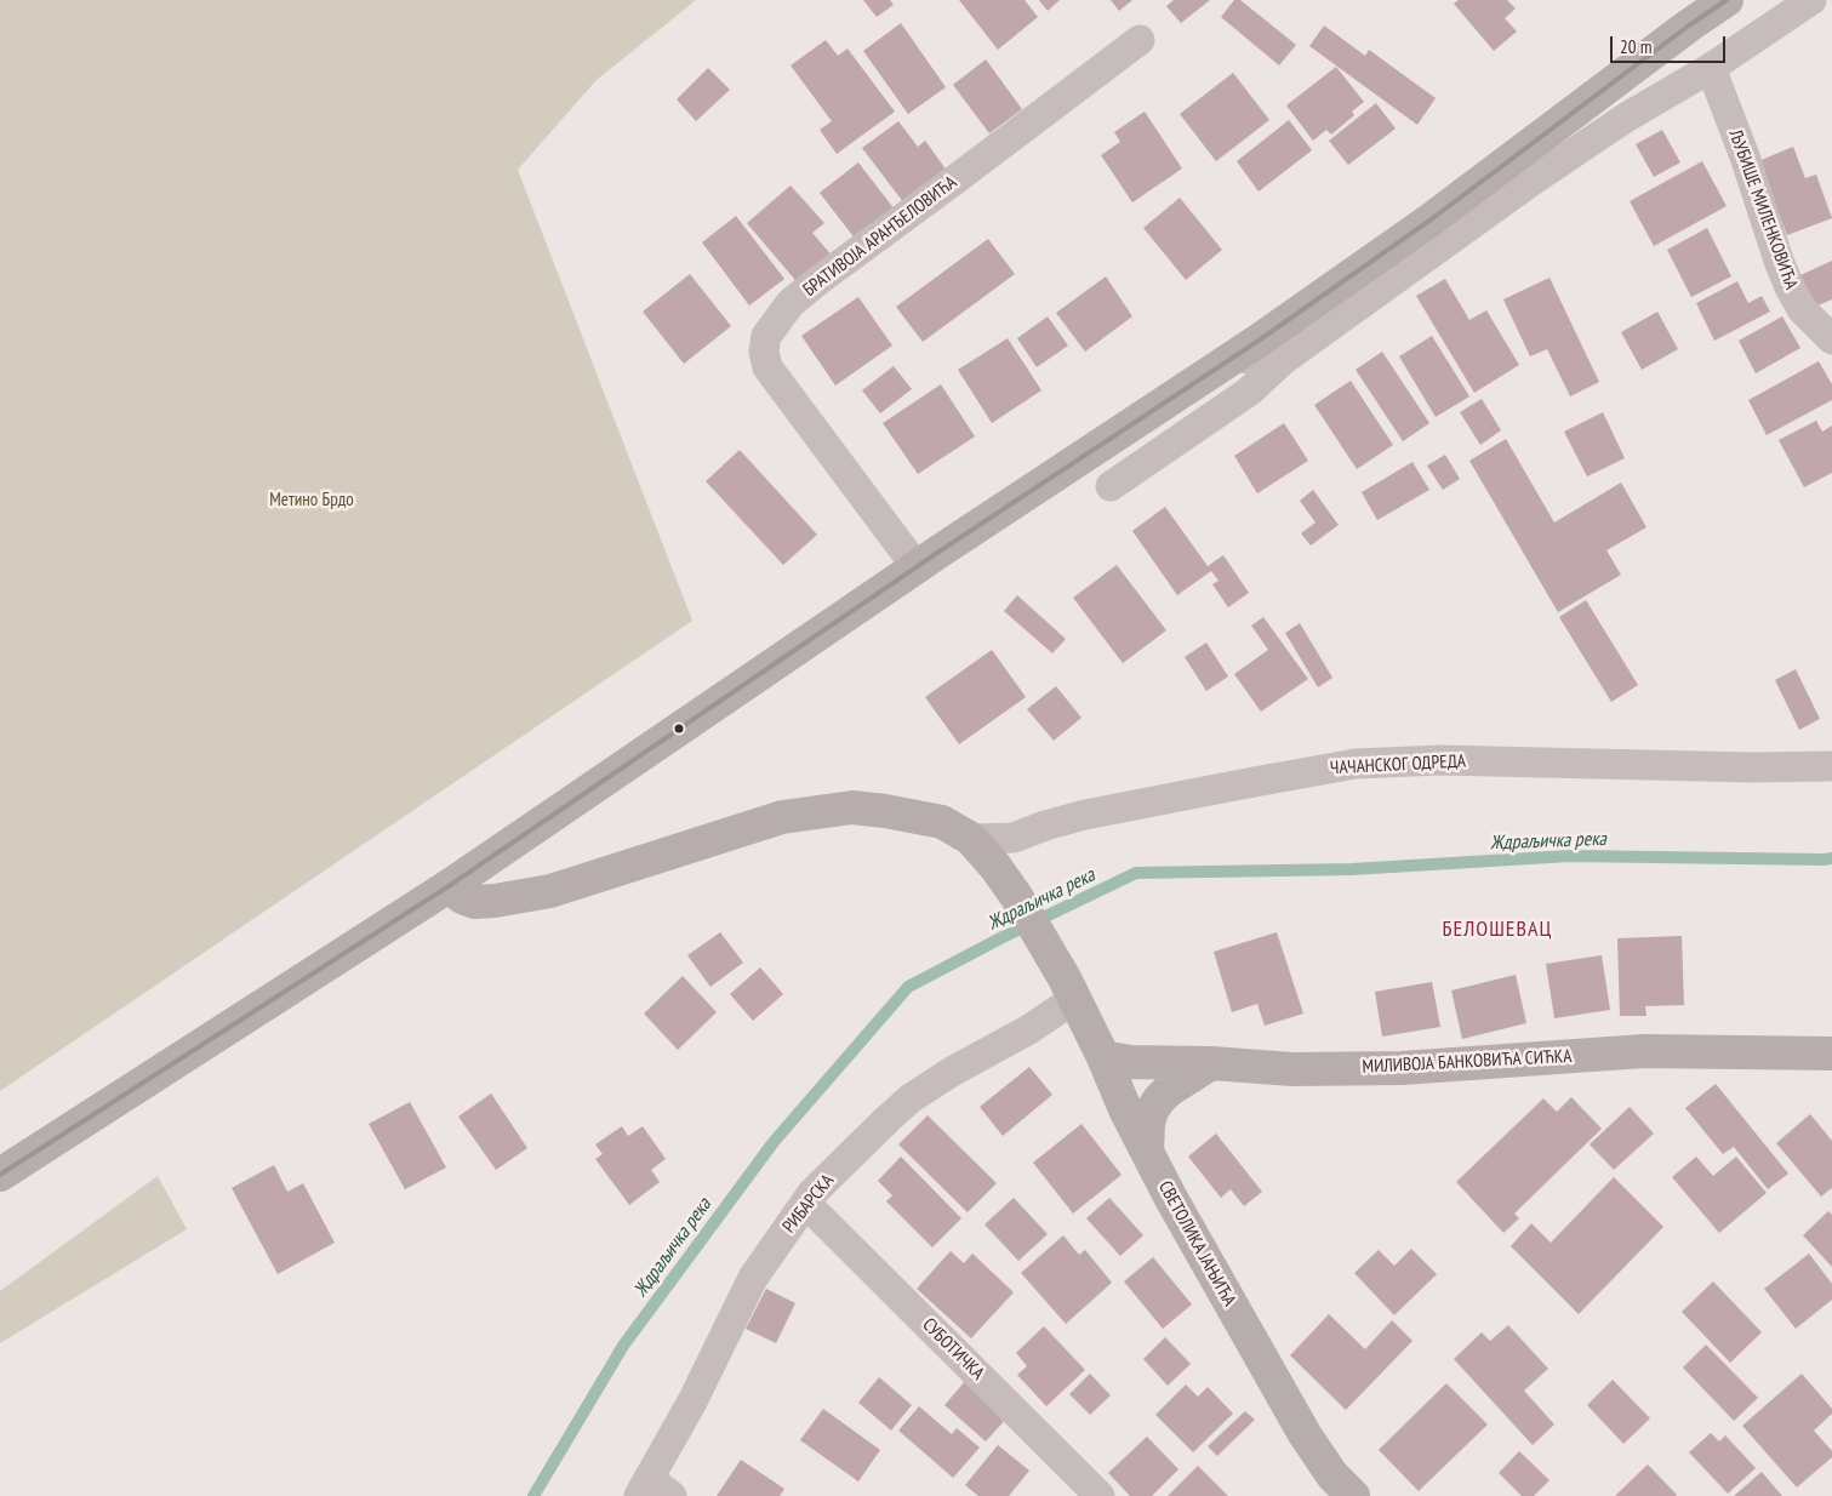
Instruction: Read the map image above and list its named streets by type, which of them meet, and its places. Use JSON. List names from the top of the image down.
{
  "streets": {
    "street": [
      "ЉУБИШЕ МИЛЕНКОВИЋА",
      "БРАТИВОЈА АРАНЂЕЛОВИЋА",
      "ЧАЧАНСКОГ ОДРЕДА",
      "МИЛИВОЈА БАНКОВИЋА СИЋКА",
      "РИБАРСКА",
      "СВЕТОЛИКА ЈАЊИЋА",
      "СУБОТИЧКА"
    ]
  },
  "crossings": [
    ["ЧАЧАНСКОГ ОДРЕДА", "СВЕТОЛИКА ЈАЊИЋА"],
    ["МИЛИВОЈА БАНКОВИЋА СИЋКА", "СВЕТОЛИКА ЈАЊИЋА"],
    ["РИБАРСКА", "СВЕТОЛИКА ЈАЊИЋА"],
    ["РИБАРСКА", "СУБОТИЧКА"]
  ],
  "districts": ["БЕЛОШЕВАЦ"],
  "water": ["Ждраљичка река"],
  "parks": ["Метино Брдо"],
  "scale_bar": "20 m"
}
